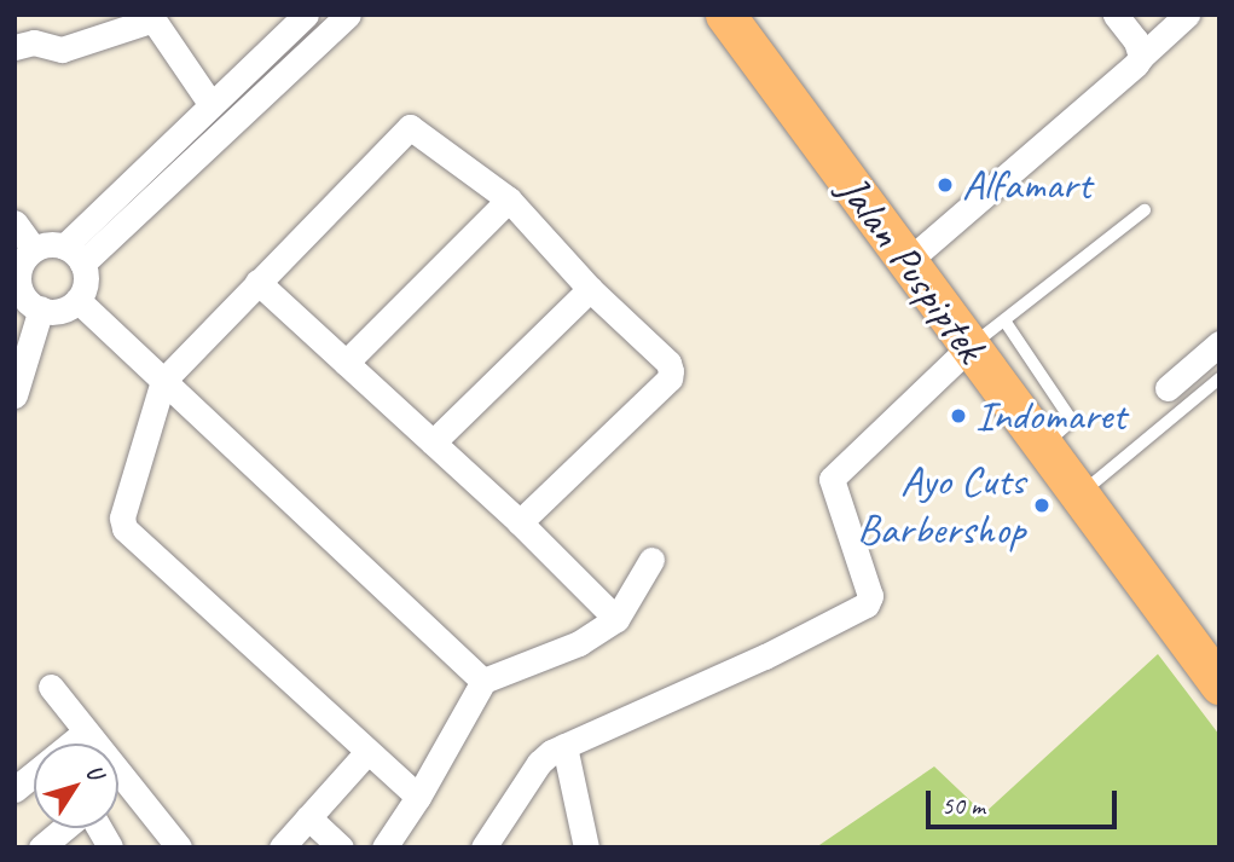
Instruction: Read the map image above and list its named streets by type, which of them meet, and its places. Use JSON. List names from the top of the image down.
{
  "streets": {
    "main road": ["Jalan Puspiptek"]
  },
  "places": ["Alfamart", "Indomaret", "Ayo Cuts Barbershop"],
  "scale_bar": "50 m",
  "north": "top right"
}
